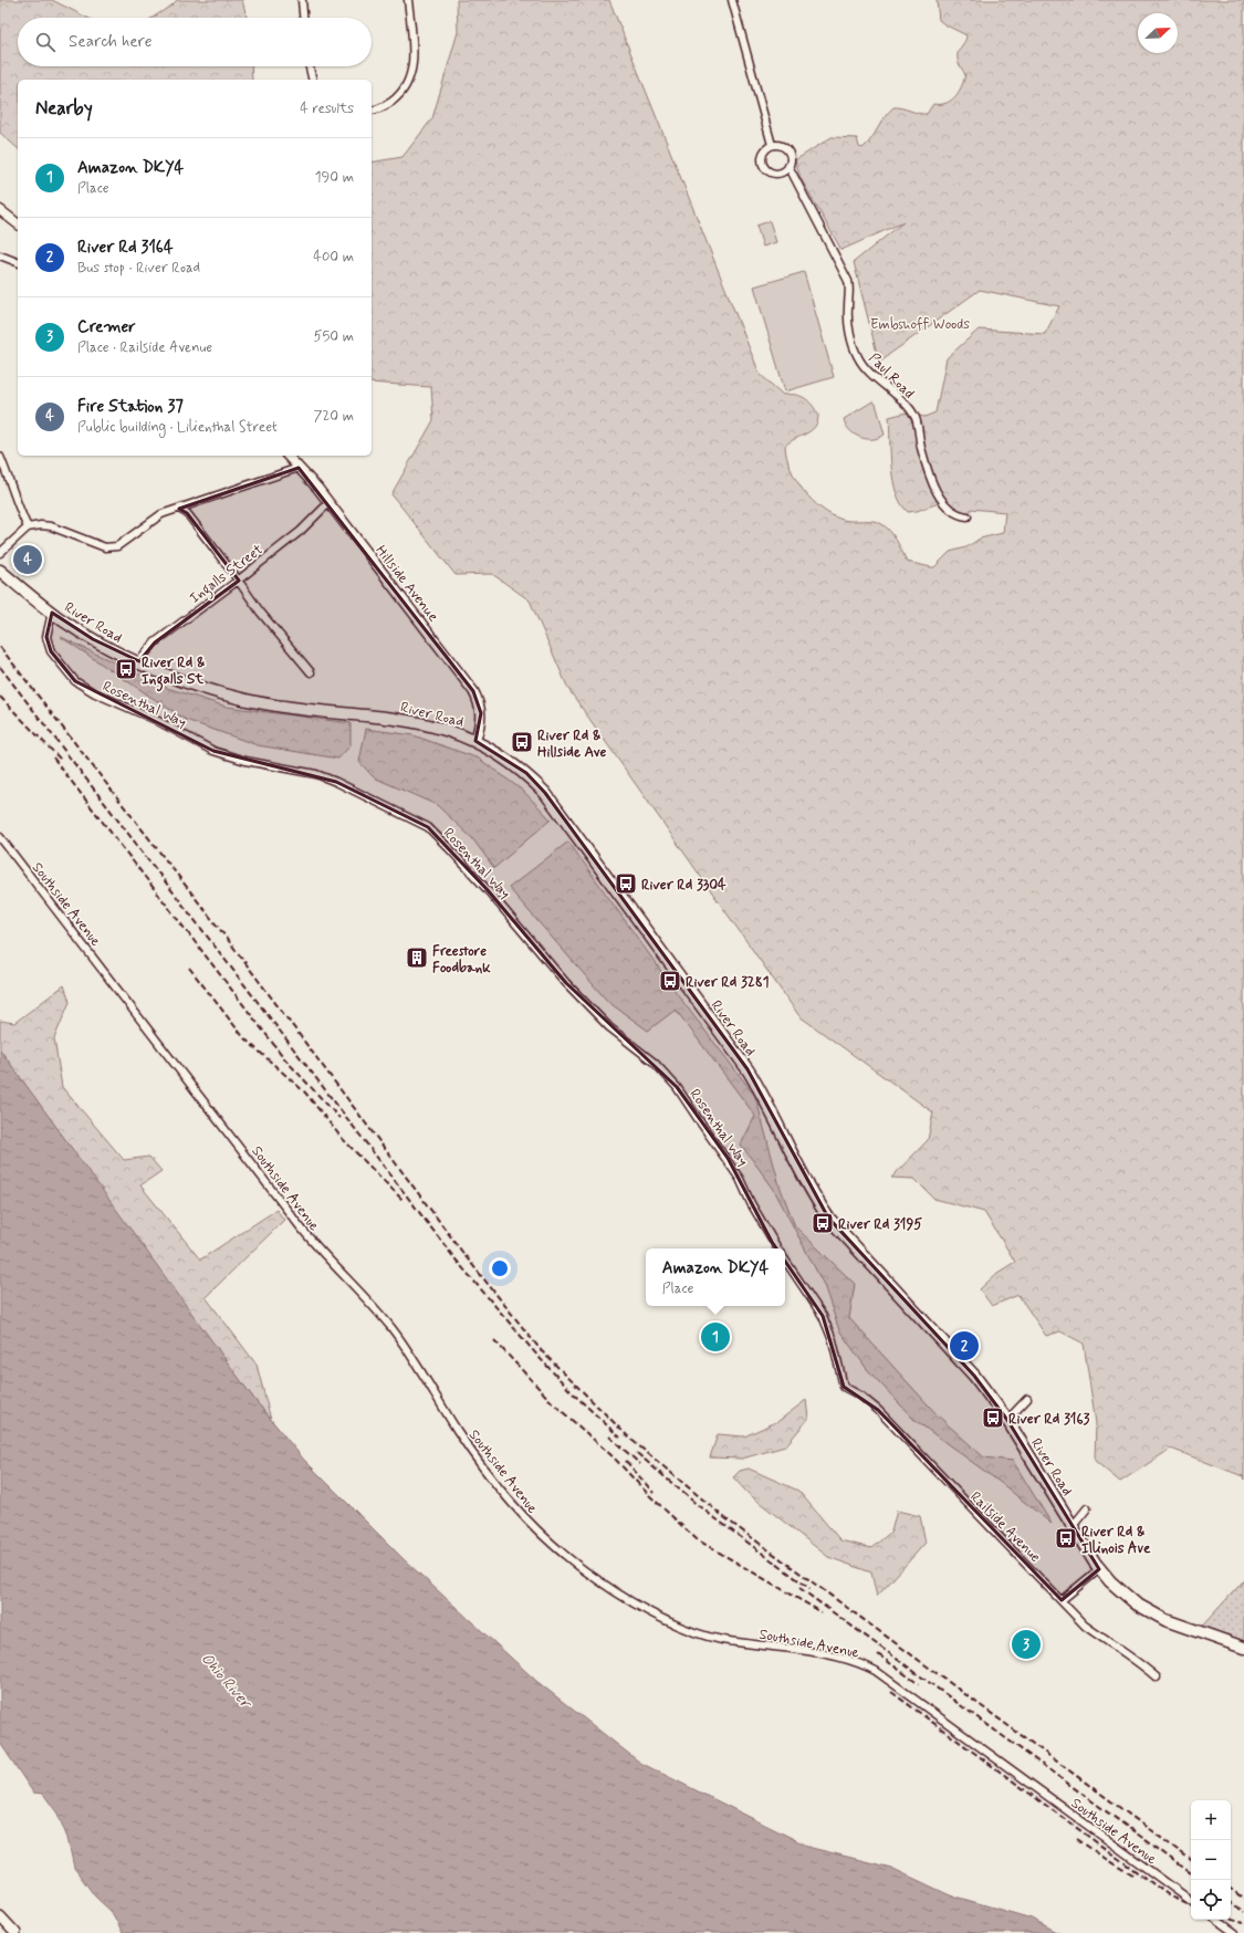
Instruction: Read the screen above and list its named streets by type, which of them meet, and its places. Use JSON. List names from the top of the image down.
{
  "streets": {
    "main road": ["River Road"],
    "street": [
      "Paul Road",
      "Ingalls Street",
      "Hillside Avenue",
      "Rosenthal Way",
      "Southside Avenue",
      "Railside Avenue"
    ]
  },
  "crossings": [
    ["Ingalls Street", "Hillside Avenue"],
    ["Ingalls Street", "River Road"],
    ["Hillside Avenue", "River Road"],
    ["River Road", "Rosenthal Way"]
  ],
  "water": ["Ohio River"],
  "parks": ["Embshoff Woods"],
  "places": {
    "bus stop": [
      "River Rd & Ingalls St",
      "River Rd & Hillside Ave",
      "River Rd 3304",
      "River Rd 3281",
      "River Rd 3195",
      "River Rd 3163",
      "River Rd & Illinois Ave"
    ],
    "building": ["Freestore Foodbank"]
  },
  "north": "top right",
  "page": {
    "search": "Search here",
    "heading": ["Nearby", "4 results"],
    "list": [
      {
        "mark": "1",
        "name": "Amazon DKY4",
        "note": "Place",
        "value": "190 m"
      },
      {
        "mark": "2",
        "name": "River Rd 3164",
        "note": "Bus stop · River Road",
        "value": "400 m"
      },
      {
        "mark": "3",
        "name": "Cremer",
        "note": "Place · Railside Avenue",
        "value": "550 m"
      },
      {
        "mark": "4",
        "name": "Fire Station 37",
        "note": "Public building · Lilienthal Street",
        "value": "720 m"
      }
    ],
    "pins": [
      "4",
      "1",
      "2",
      "3"
    ],
    "popup": ["Amazon DKY4", "Place"],
    "map_buttons": ["+", "−"]
  }
}
